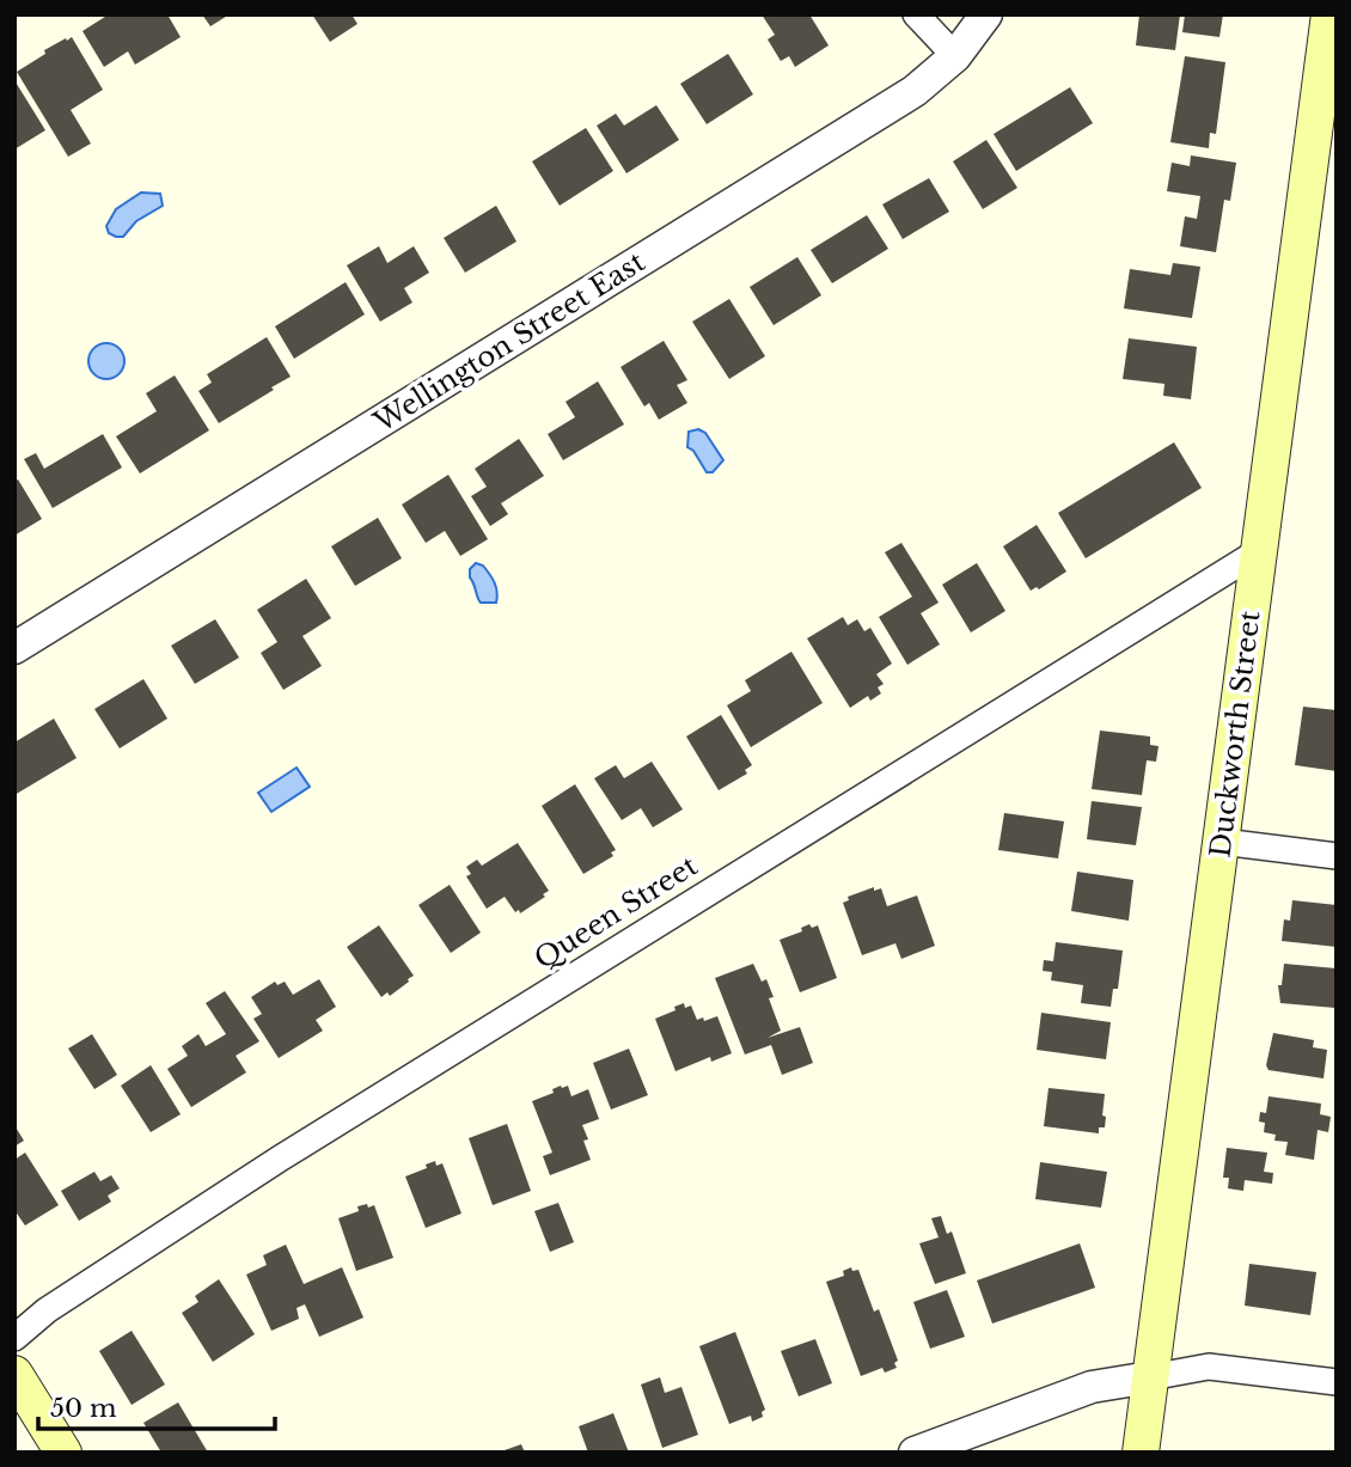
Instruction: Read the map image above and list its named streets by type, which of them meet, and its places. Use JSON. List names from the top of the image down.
{
  "streets": {
    "main road": ["Duckworth Street"],
    "street": ["Wellington Street East", "Queen Street"]
  },
  "crossings": [
    ["Duckworth Street", "Queen Street"]
  ],
  "scale_bar": "50 m"
}
